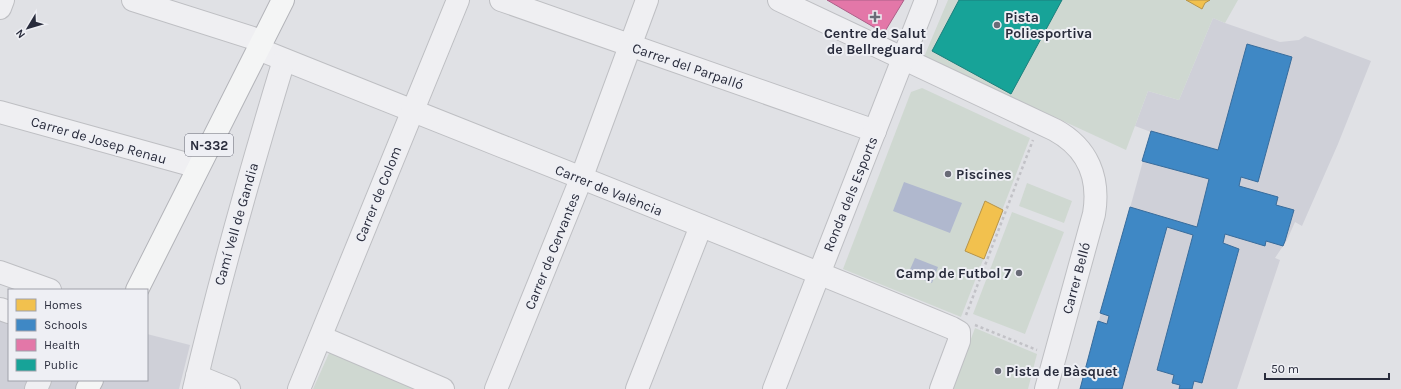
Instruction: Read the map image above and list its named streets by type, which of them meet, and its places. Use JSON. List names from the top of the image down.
{
  "streets": {
    "highway": ["N-332"],
    "street": [
      "Carrer del Parpalló",
      "Carrer de Josep Renau",
      "Carrer de València",
      "Carrer de Colom",
      "Ronda dels Esports",
      "Camí Vell de Gandia",
      "Carrer de Cervantes",
      "Carrer Belló"
    ]
  },
  "crossings": [
    ["Carrer del Parpalló", "Ronda dels Esports"],
    ["Carrer del Parpalló", "Carrer de Cervantes"],
    ["Carrer de Josep Renau", "N-332"],
    ["N-332", "Carrer de València"],
    ["Carrer de València", "Carrer de Colom"],
    ["Carrer de València", "Ronda dels Esports"],
    ["Carrer de València", "Camí Vell de Gandia"],
    ["Carrer de València", "Carrer de Cervantes"],
    ["Ronda dels Esports", "Carrer Belló"]
  ],
  "places": {
    "health": ["Centre de Salut de Bellreguard"],
    "other": [
      "Pista Poliesportiva",
      "Piscines",
      "Camp de Futbol 7",
      "Pista de Bàsquet"
    ]
  },
  "legend": [
    "Homes",
    "Schools",
    "Health",
    "Public"
  ],
  "scale_bar": "50 m",
  "north": "bottom left"
}
